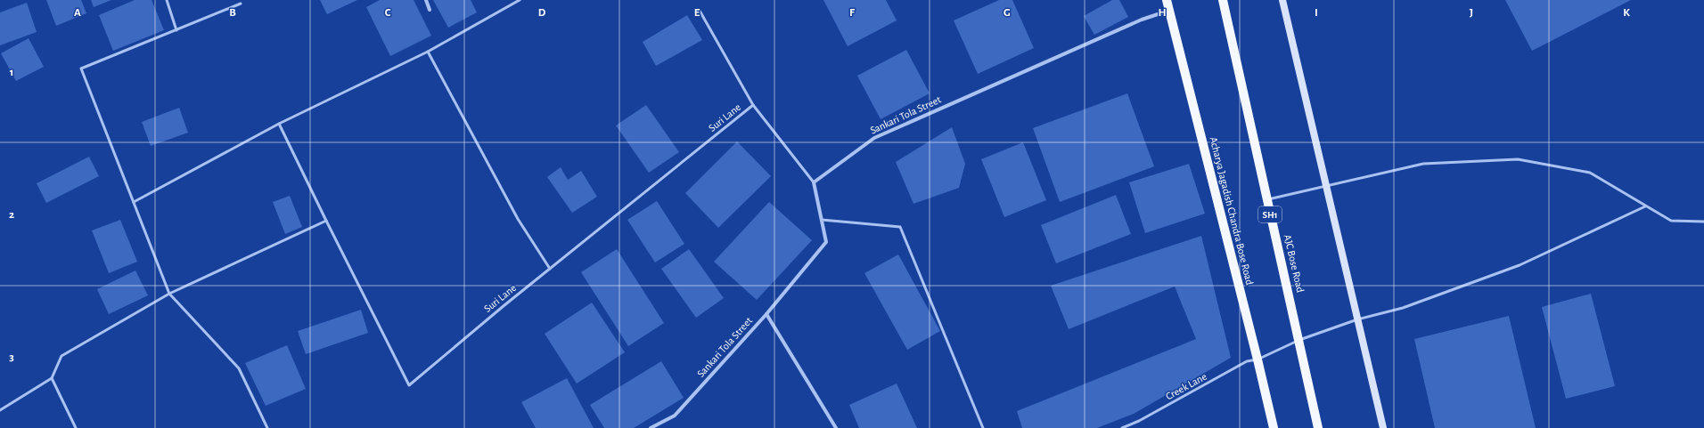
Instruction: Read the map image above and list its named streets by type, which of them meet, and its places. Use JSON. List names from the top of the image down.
{
  "streets": {
    "main road": ["Acharya Jagadish Chandra Bose Road", "SH1", "AJC Bose Road"],
    "street": ["Sankari Tola Street"],
    "lane": ["Suri Lane", "Creek Lane"]
  },
  "crossings": [
    ["Sankari Tola Street", "Suri Lane"],
    ["Sankari Tola Street", "Acharya Jagadish Chandra Bose Road"],
    ["Acharya Jagadish Chandra Bose Road", "Creek Lane"],
    ["AJC Bose Road", "Creek Lane"]
  ],
  "grid": {
    "columns": [
      "A",
      "B",
      "C",
      "D",
      "E",
      "F",
      "G",
      "H",
      "I",
      "J",
      "K"
    ],
    "rows": ["1", "2", "3"]
  }
}
